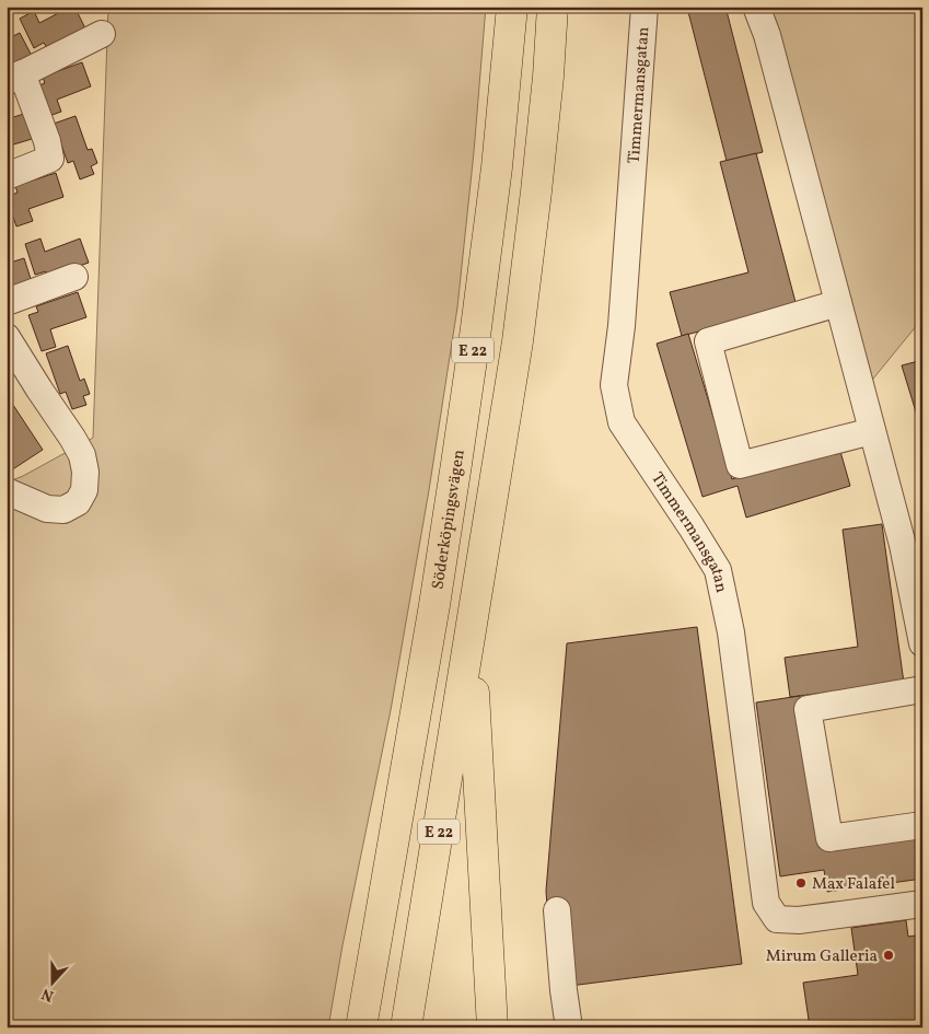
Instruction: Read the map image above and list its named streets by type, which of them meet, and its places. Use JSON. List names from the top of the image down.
{
  "streets": {
    "highway": ["E 22", "Söderköpingsvägen"],
    "street": ["Timmermansgatan"]
  },
  "places": ["Max Falafel", "Mirum Galleria"],
  "north": "bottom"
}
